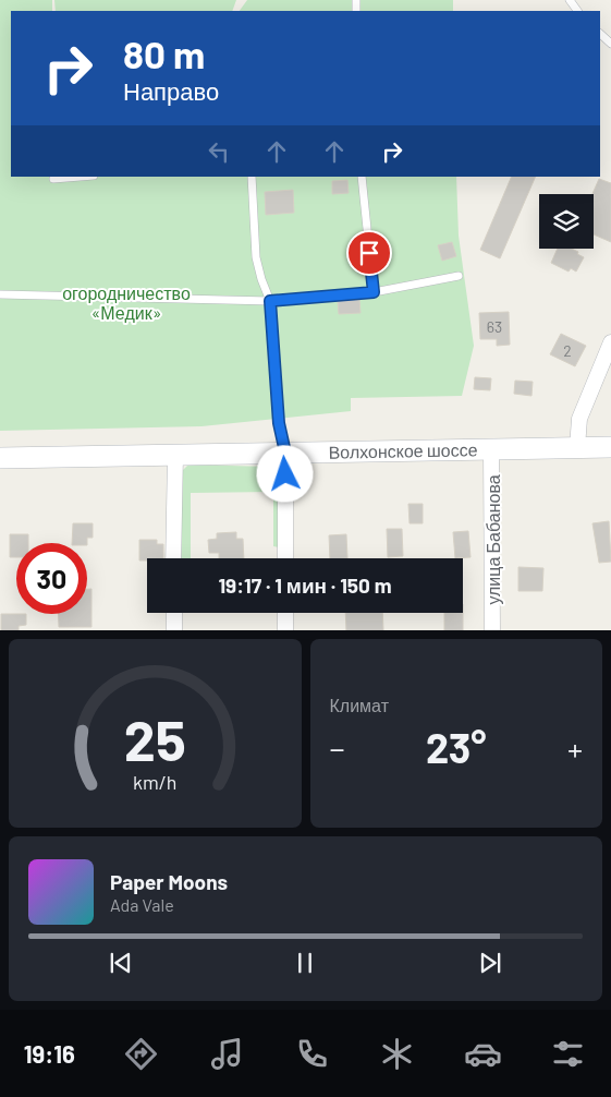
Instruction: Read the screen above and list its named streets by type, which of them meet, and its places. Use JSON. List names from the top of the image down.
{
  "streets": {
    "main road": ["Волхонское шоссе"],
    "street": ["улица Бабанова"]
  },
  "crossings": [
    ["Волхонское шоссе", "улица Бабанова"]
  ],
  "parks": ["огородничество «Медик»"],
  "house_numbers": ["63", "2"],
  "page": {
    "turn": ["80 m", "Направо"],
    "limit": "30",
    "trip": "19:17 · 1 мин · 150 m",
    "tile": "Климат",
    "heat": ["−", "23°", "+"],
    "song": ["Paper Moons", "Ada Vale"],
    "tabs": "19:16",
    "gauge": ["25", "km/h"]
  }
}
